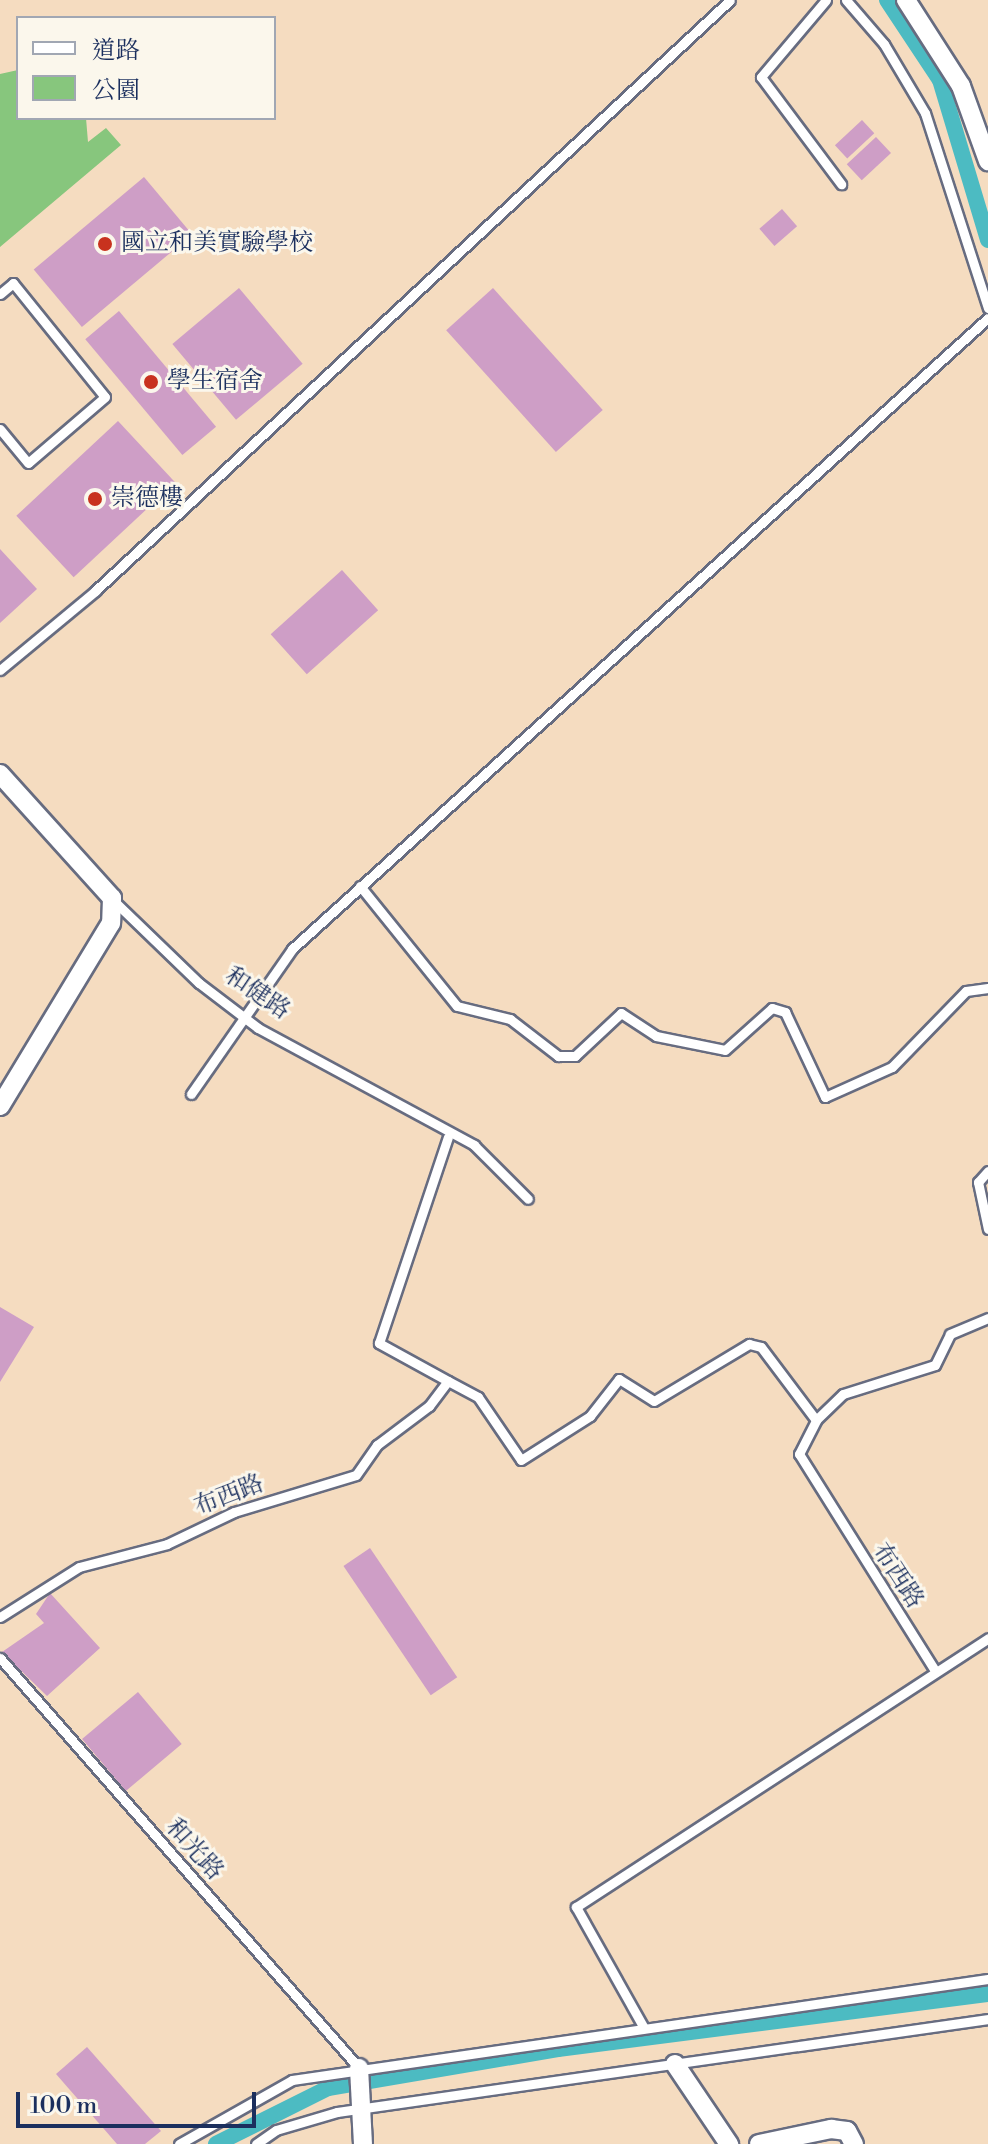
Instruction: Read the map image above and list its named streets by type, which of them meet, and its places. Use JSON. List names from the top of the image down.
{
  "streets": {
    "street": ["和健路"],
    "lane": ["布西路", "和光路"]
  },
  "places": ["國立和美實驗學校", "學生宿舍", "崇德樓"],
  "legend": ["道路", "公園"],
  "scale_bar": "100 m"
}
